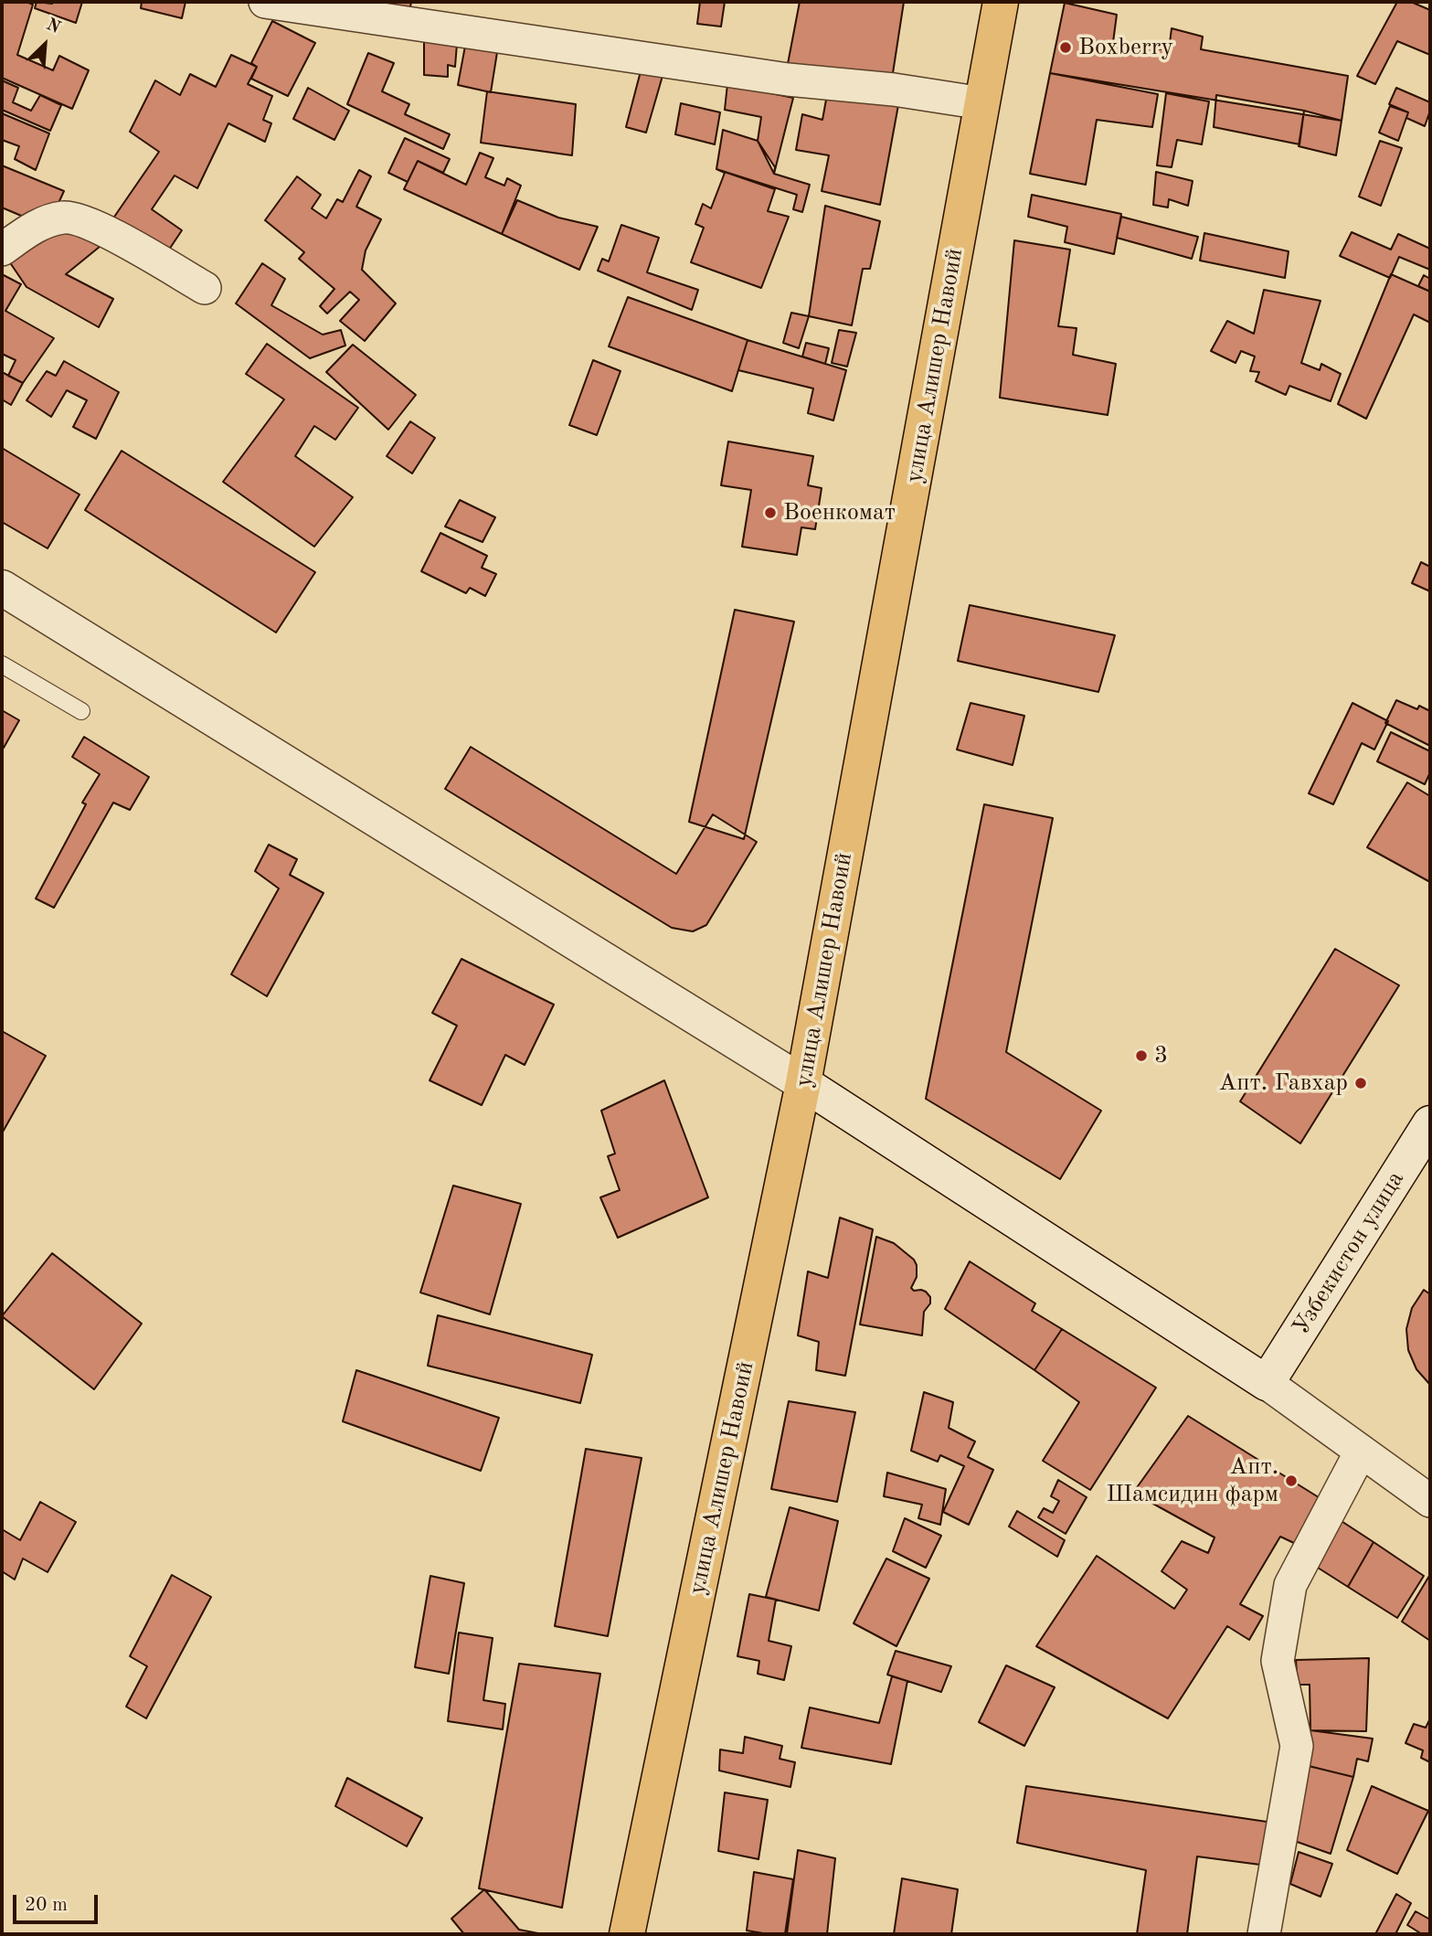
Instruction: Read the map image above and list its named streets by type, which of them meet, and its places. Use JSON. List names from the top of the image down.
{
  "streets": {
    "main road": ["улица Алишер Навоий"],
    "street": ["Узбекистон улица"]
  },
  "places": [
    "Boxberry",
    "Военкомат",
    "3",
    "Апт. Гавхар",
    "Апт. Шамсидин фарм"
  ],
  "scale_bar": "20 m",
  "north": "top right"
}
